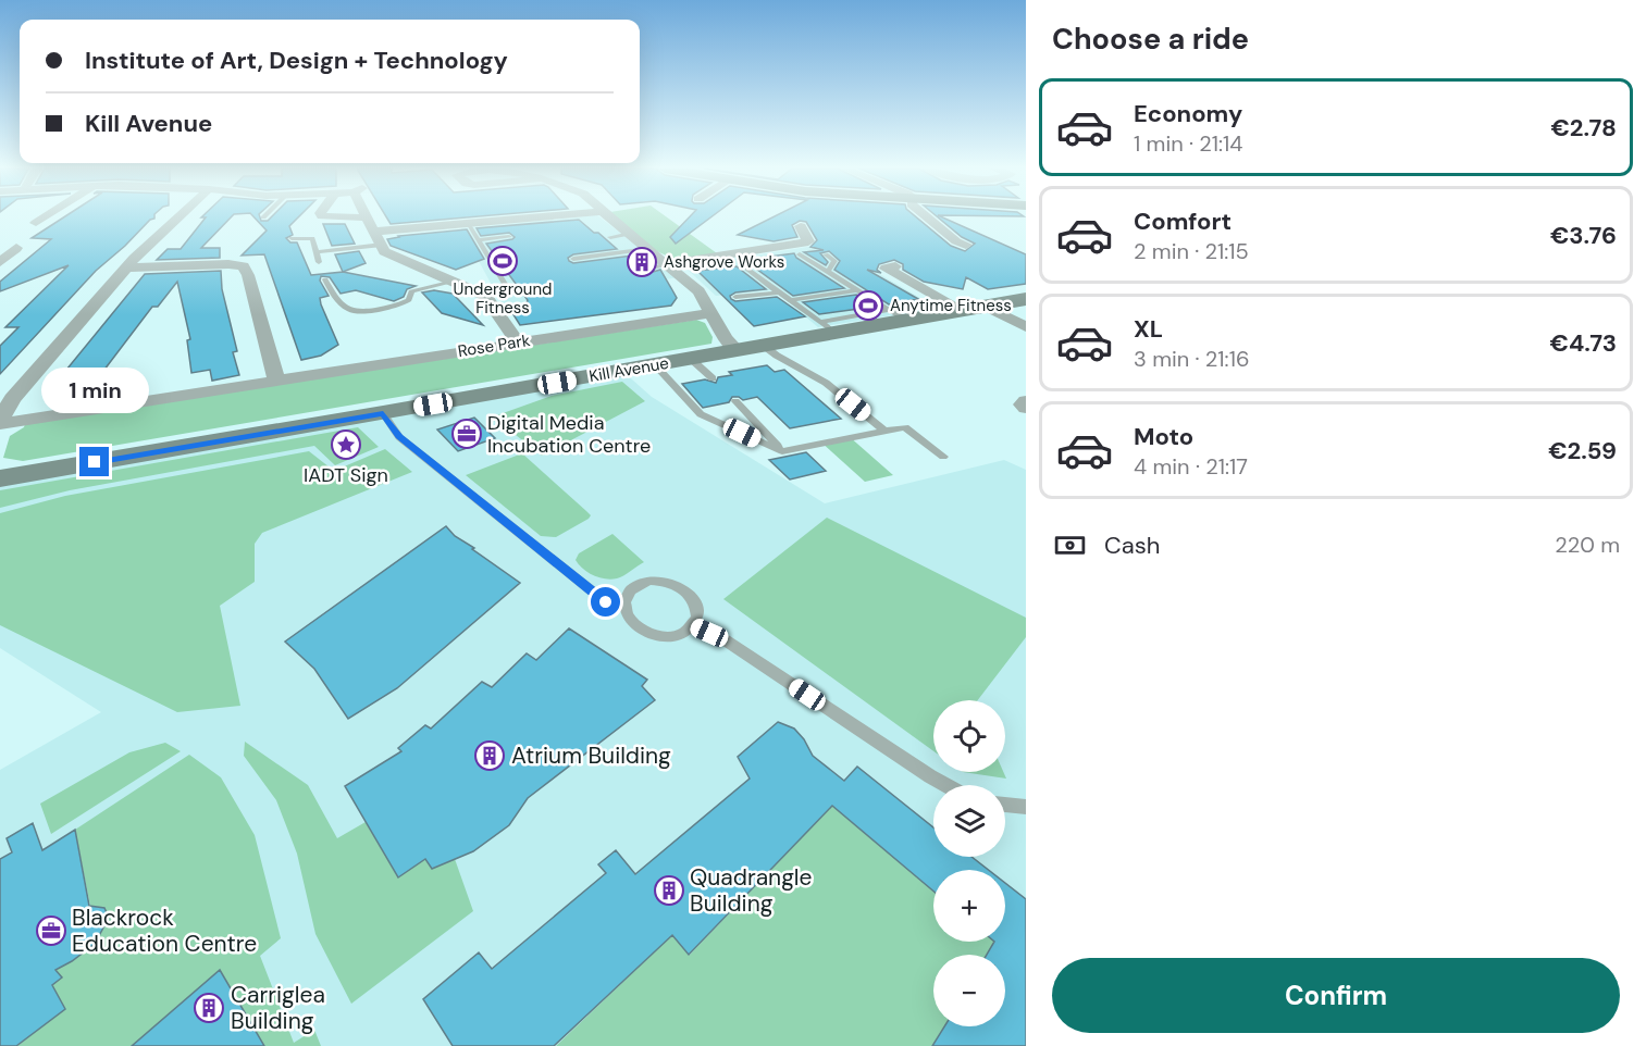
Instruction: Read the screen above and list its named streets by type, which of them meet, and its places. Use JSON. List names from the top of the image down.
{
  "streets": {
    "main road": ["Kill Avenue"],
    "street": ["Rose Park"]
  },
  "places": {
    "sports": ["Underground Fitness", "Anytime Fitness"],
    "building": [
      "Ashgrove Works",
      "Atrium Building",
      "Quadrangle Building",
      "Carriglea Building"
    ],
    "office": ["Digital Media Incubation Centre", "Blackrock Education Centre"],
    "place": ["IADT Sign"]
  },
  "page": {
    "heading": "Choose a ride",
    "banner": ["Institute of Art, Design + Technology", "Kill Avenue"],
    "list": [
      {
        "name": "Economy",
        "note": "1 min · 21:14",
        "value": "€2.78"
      },
      {
        "name": "Comfort",
        "note": "2 min · 21:15",
        "value": "€3.76"
      },
      {
        "name": "XL",
        "note": "3 min · 21:16",
        "value": "€4.73"
      },
      {
        "name": "Moto",
        "note": "4 min · 21:17",
        "value": "€2.59"
      }
    ],
    "bubble": "1 min",
    "pay": ["Cash", "220 m"],
    "map_buttons": ["+", "−"],
    "buttons": "Confirm"
  }
}
